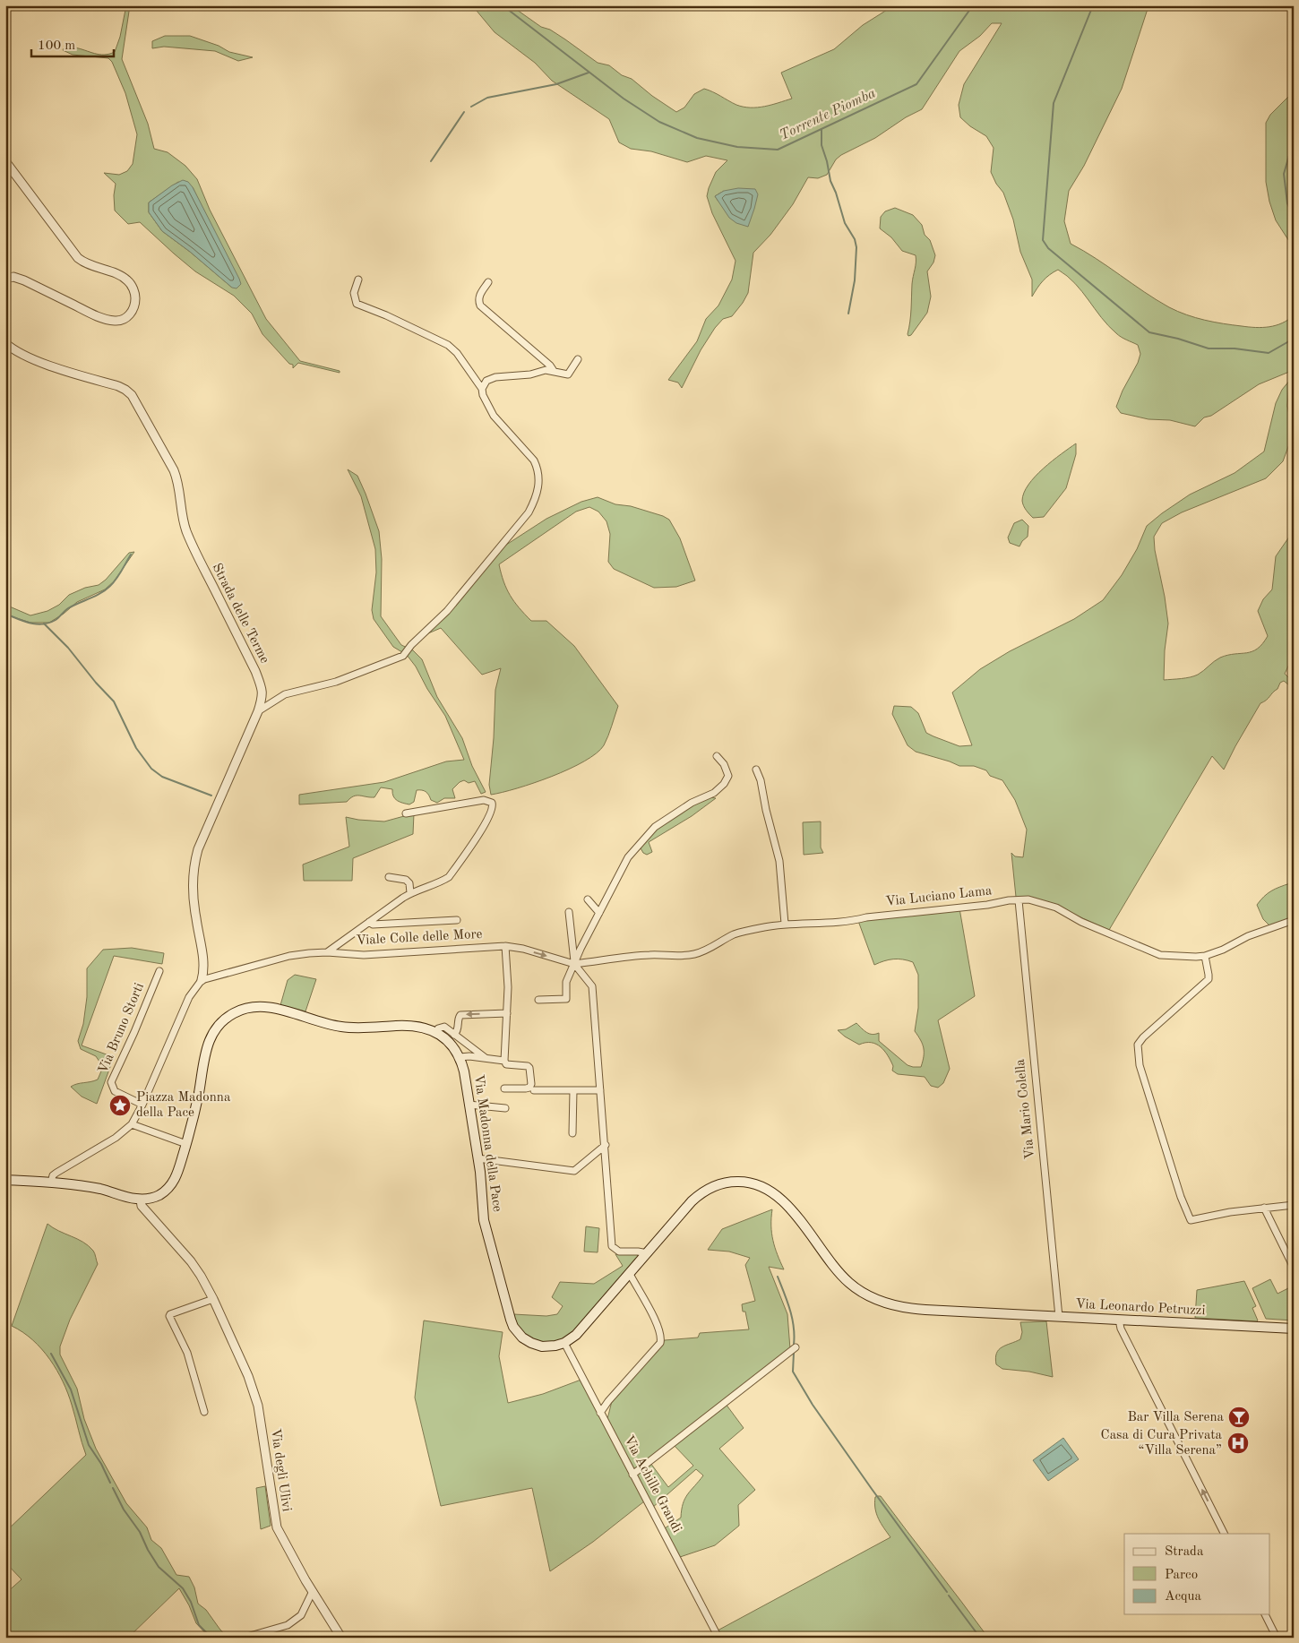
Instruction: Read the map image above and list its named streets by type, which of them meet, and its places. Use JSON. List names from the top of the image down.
{
  "streets": {
    "main road": ["Via Madonna della Pace", "Via Leonardo Petruzzi"],
    "street": [
      "Strada delle Terme",
      "Via Luciano Lama",
      "Viale Colle delle More",
      "Via Bruno Storti",
      "Via Mario Colella",
      "Via degli Ulivi",
      "Via Achille Grandi"
    ]
  },
  "crossings": [
    ["Strada delle Terme", "Viale Colle delle More"],
    ["Via Luciano Lama", "Viale Colle delle More"],
    ["Via Luciano Lama", "Via Mario Colella"],
    ["Via Mario Colella", "Via Leonardo Petruzzi"],
    ["Via Madonna della Pace", "Via degli Ulivi"],
    ["Via Madonna della Pace", "Via Achille Grandi"]
  ],
  "water": ["Torrente Piomba"],
  "places": {
    "place": ["Piazza Madonna della Pace"],
    "bar": ["Bar Villa Serena"],
    "hospital": ["Casa di Cura Privata “Villa Serena”"]
  },
  "legend": ["Strada", "Parco", "Acqua"],
  "scale_bar": "100 m"
}
